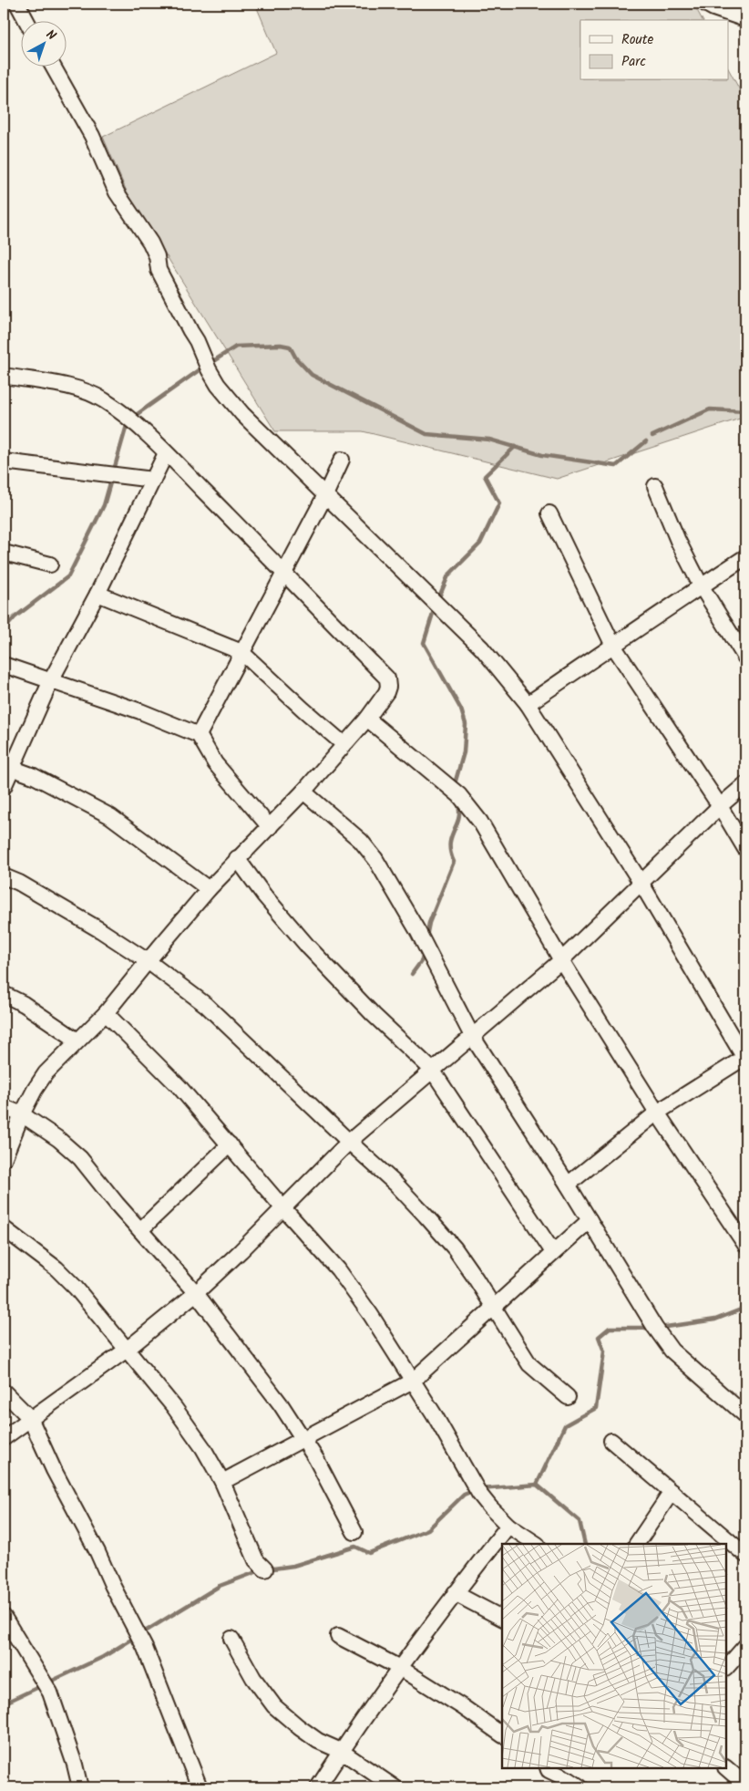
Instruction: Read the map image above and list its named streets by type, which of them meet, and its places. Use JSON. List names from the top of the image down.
{
  "legend": ["Route", "Parc"],
  "north": "top right"
}
